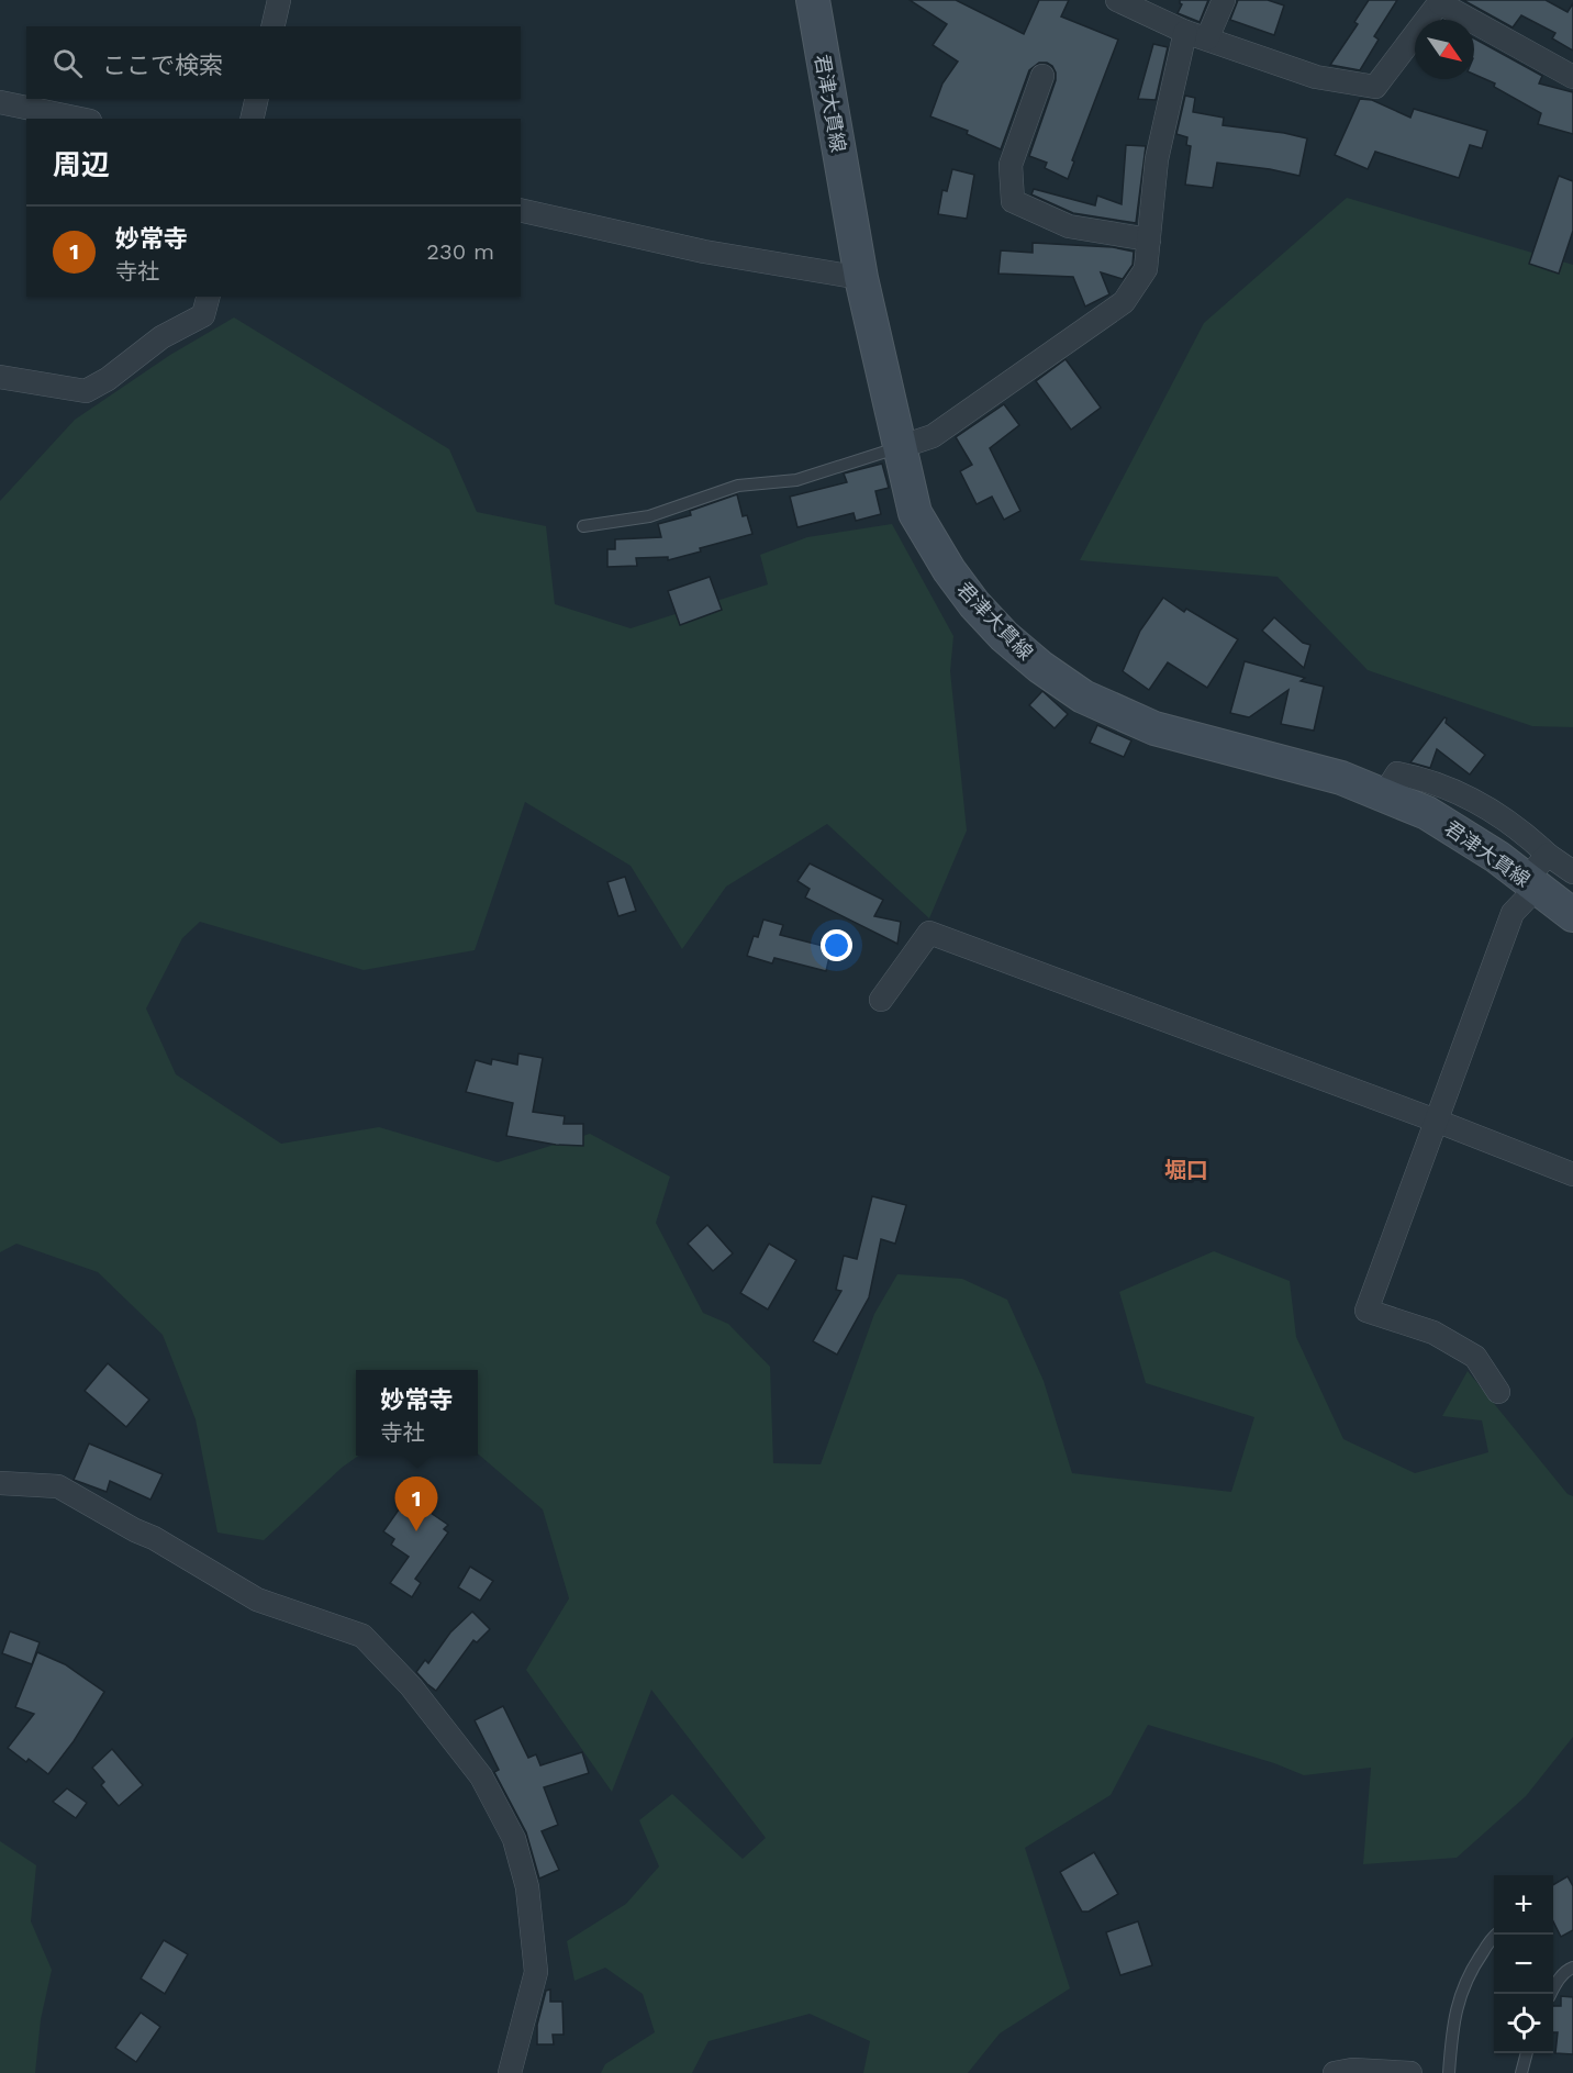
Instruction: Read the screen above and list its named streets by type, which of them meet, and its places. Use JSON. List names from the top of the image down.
{
  "streets": {
    "main road": ["君津大貫線"]
  },
  "districts": ["堀口"],
  "north": "bottom right",
  "page": {
    "search": "ここで検索",
    "heading": "周辺",
    "list": [
      {
        "mark": "1",
        "name": "妙常寺",
        "note": "寺社",
        "value": "230 m"
      }
    ],
    "popup": ["妙常寺", "寺社"],
    "pins": "1",
    "map_buttons": ["+", "−"]
  }
}
